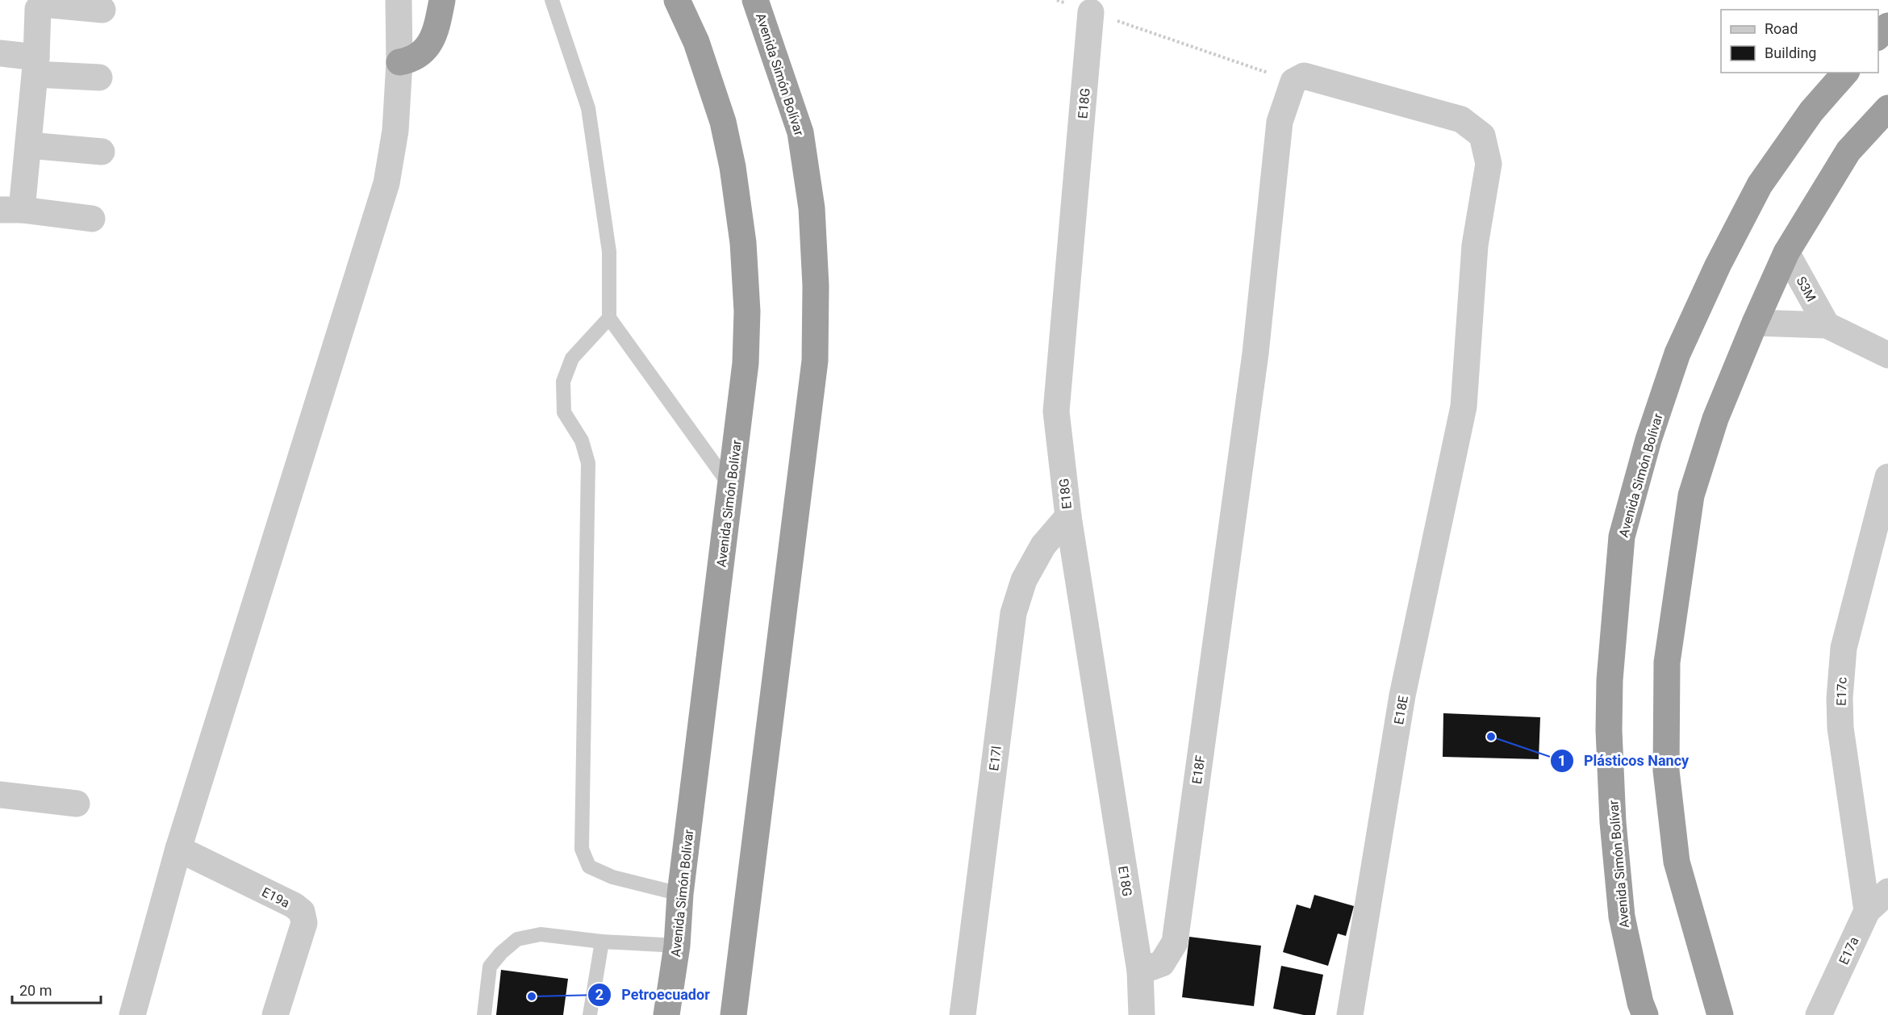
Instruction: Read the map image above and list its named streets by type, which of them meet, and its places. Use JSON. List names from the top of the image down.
{
  "streets": {
    "highway": ["Avenida Simón Bolívar"],
    "street": [
      "E18G",
      "S3M",
      "E17c",
      "E18E",
      "E17l",
      "E18F",
      "E19a",
      "E17a"
    ]
  },
  "crossings": [
    ["E18G", "E17l"],
    ["E18G", "E18F"],
    ["E17c", "E17a"],
    ["E18E", "E18F"]
  ],
  "places": ["Plásticos Nancy", "Petroecuador"],
  "legend": ["Road", "Building"],
  "scale_bar": "20 m"
}
